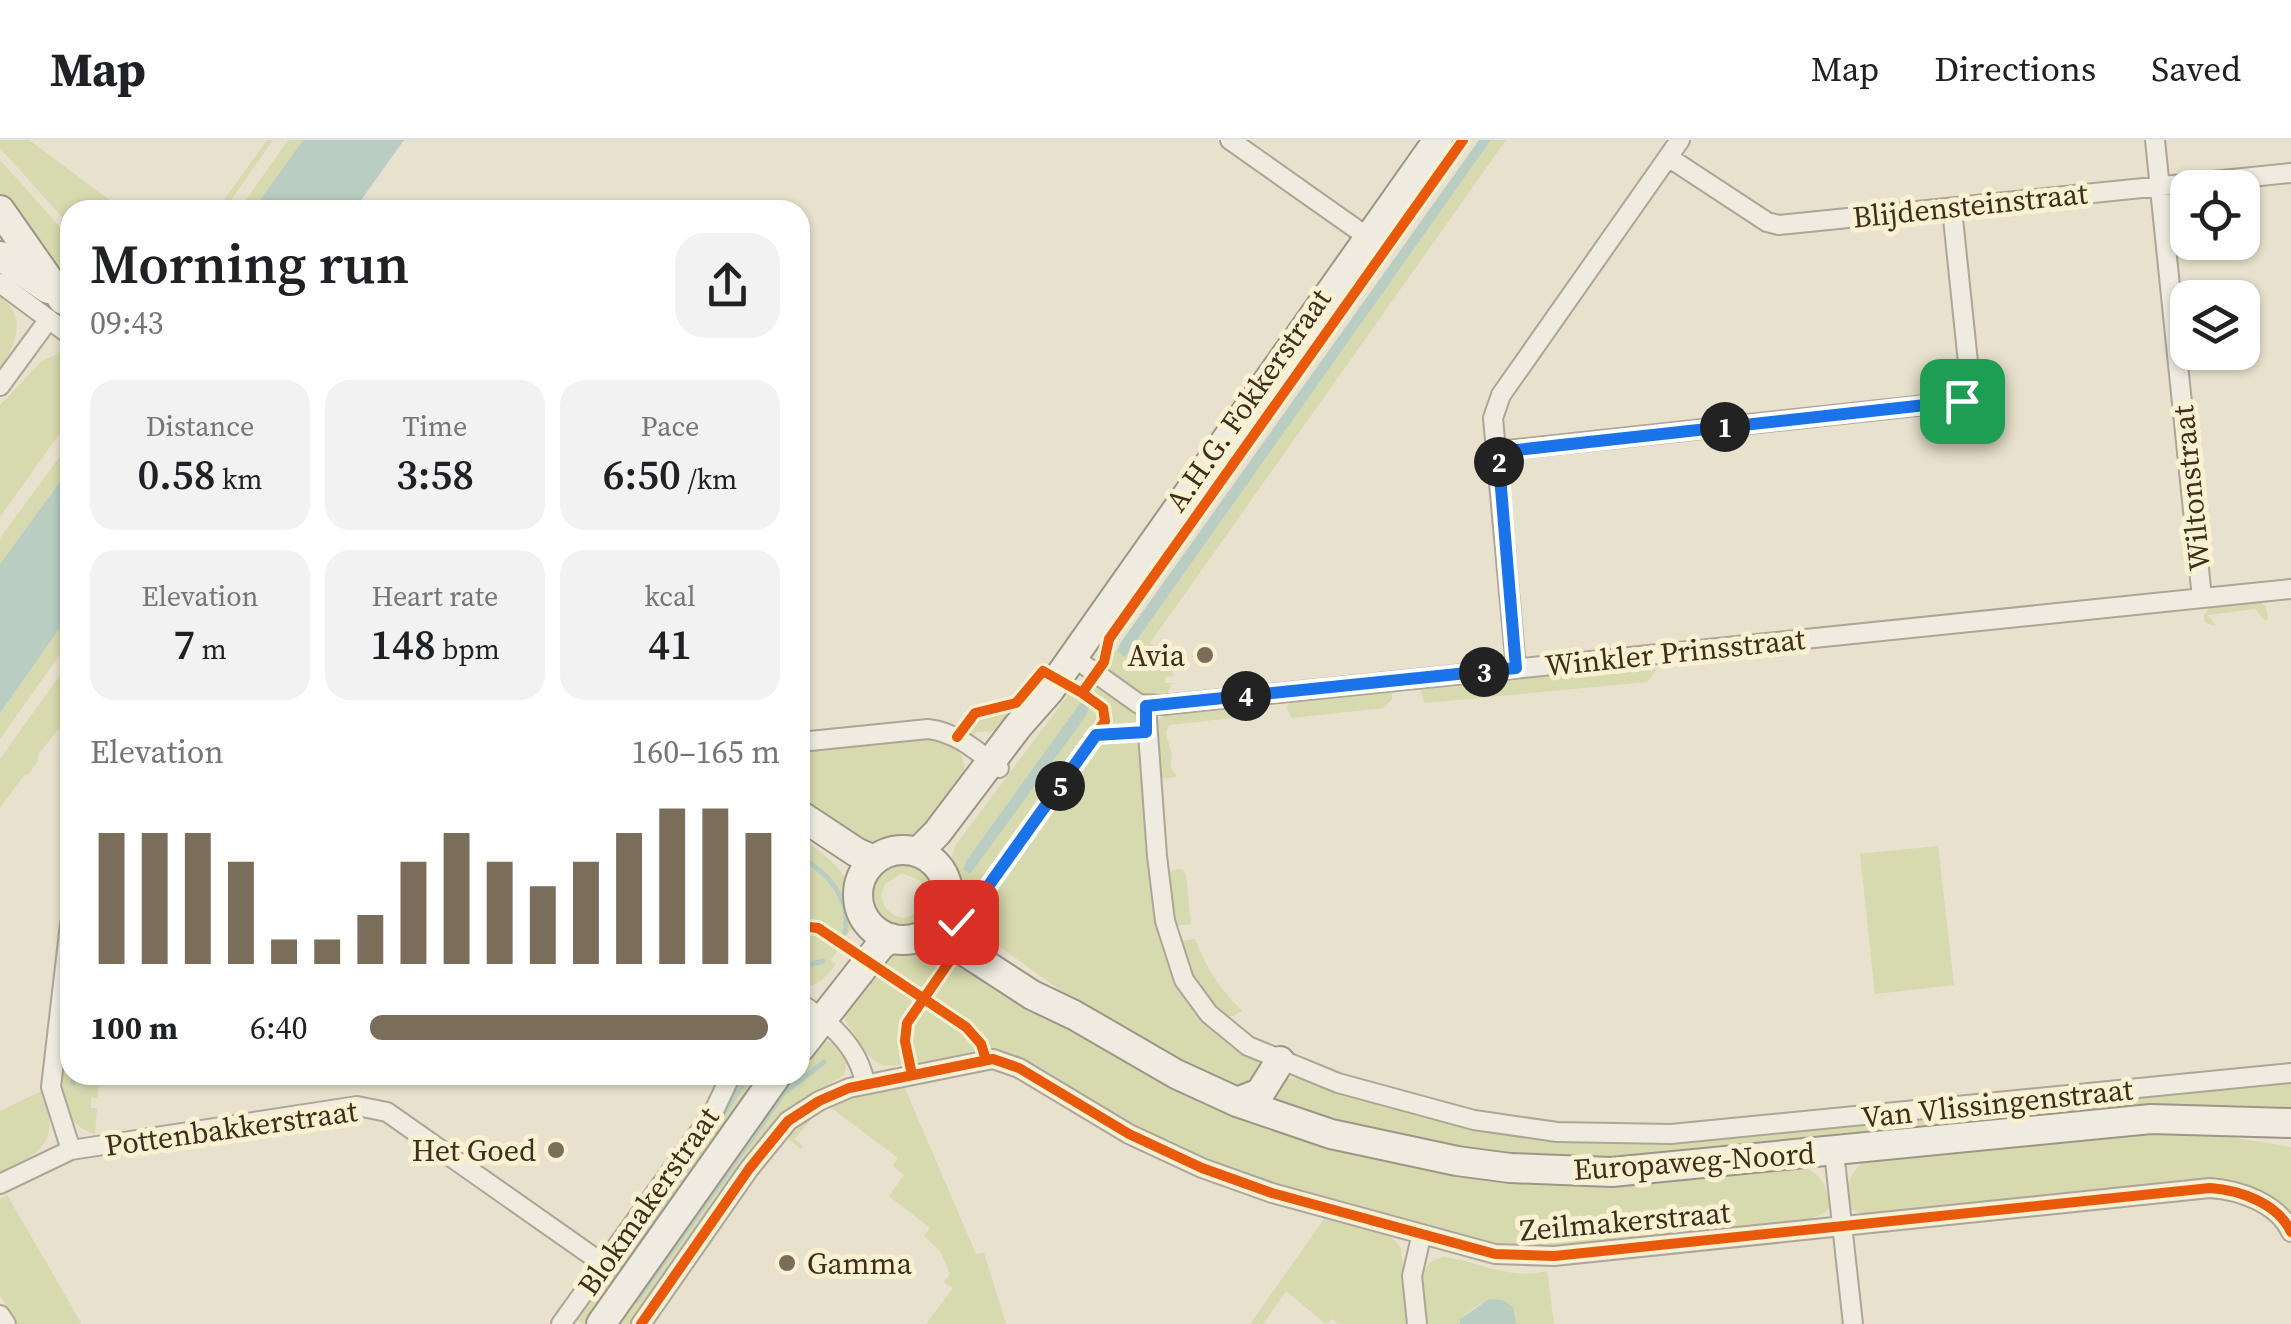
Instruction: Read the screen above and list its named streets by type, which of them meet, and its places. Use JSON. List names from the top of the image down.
{
  "streets": {
    "main road": ["A.H.G. Fokkerstraat", "Europaweg-Noord"],
    "street": [
      "Blijdensteinstraat",
      "Wiltonstraat",
      "Winkler Prinsstraat",
      "Van Vlissingenstraat",
      "Pottenbakkerstraat",
      "Blokmakerstraat",
      "Zeilmakerstraat"
    ]
  },
  "crossings": [
    ["Blijdensteinstraat", "Wiltonstraat"],
    ["A.H.G. Fokkerstraat", "Europaweg-Noord"],
    ["Wiltonstraat", "Winkler Prinsstraat"],
    ["Winkler Prinsstraat", "Van Vlissingenstraat"],
    ["Pottenbakkerstraat", "Blokmakerstraat"]
  ],
  "places": ["Avia", "Het Goed", "Gamma"],
  "page": {
    "header": "Map",
    "nav": ["Map", "Directions", "Saved"],
    "heading": ["Morning run", "09:43"],
    "stats": [
      ["Distance", "0.58 km"],
      ["Time", "3:58"],
      ["Pace", "6:50 /km"],
      ["Elevation", "7 m"],
      ["Heart rate", "148 bpm"],
      ["kcal", "41"]
    ],
    "pins": [
      "1",
      "2",
      "3",
      "4",
      "5"
    ],
    "chart": ["Elevation", "160–165 m"],
    "list": [
      {
        "name": "100 m",
        "note": "6:40"
      }
    ]
  }
}
